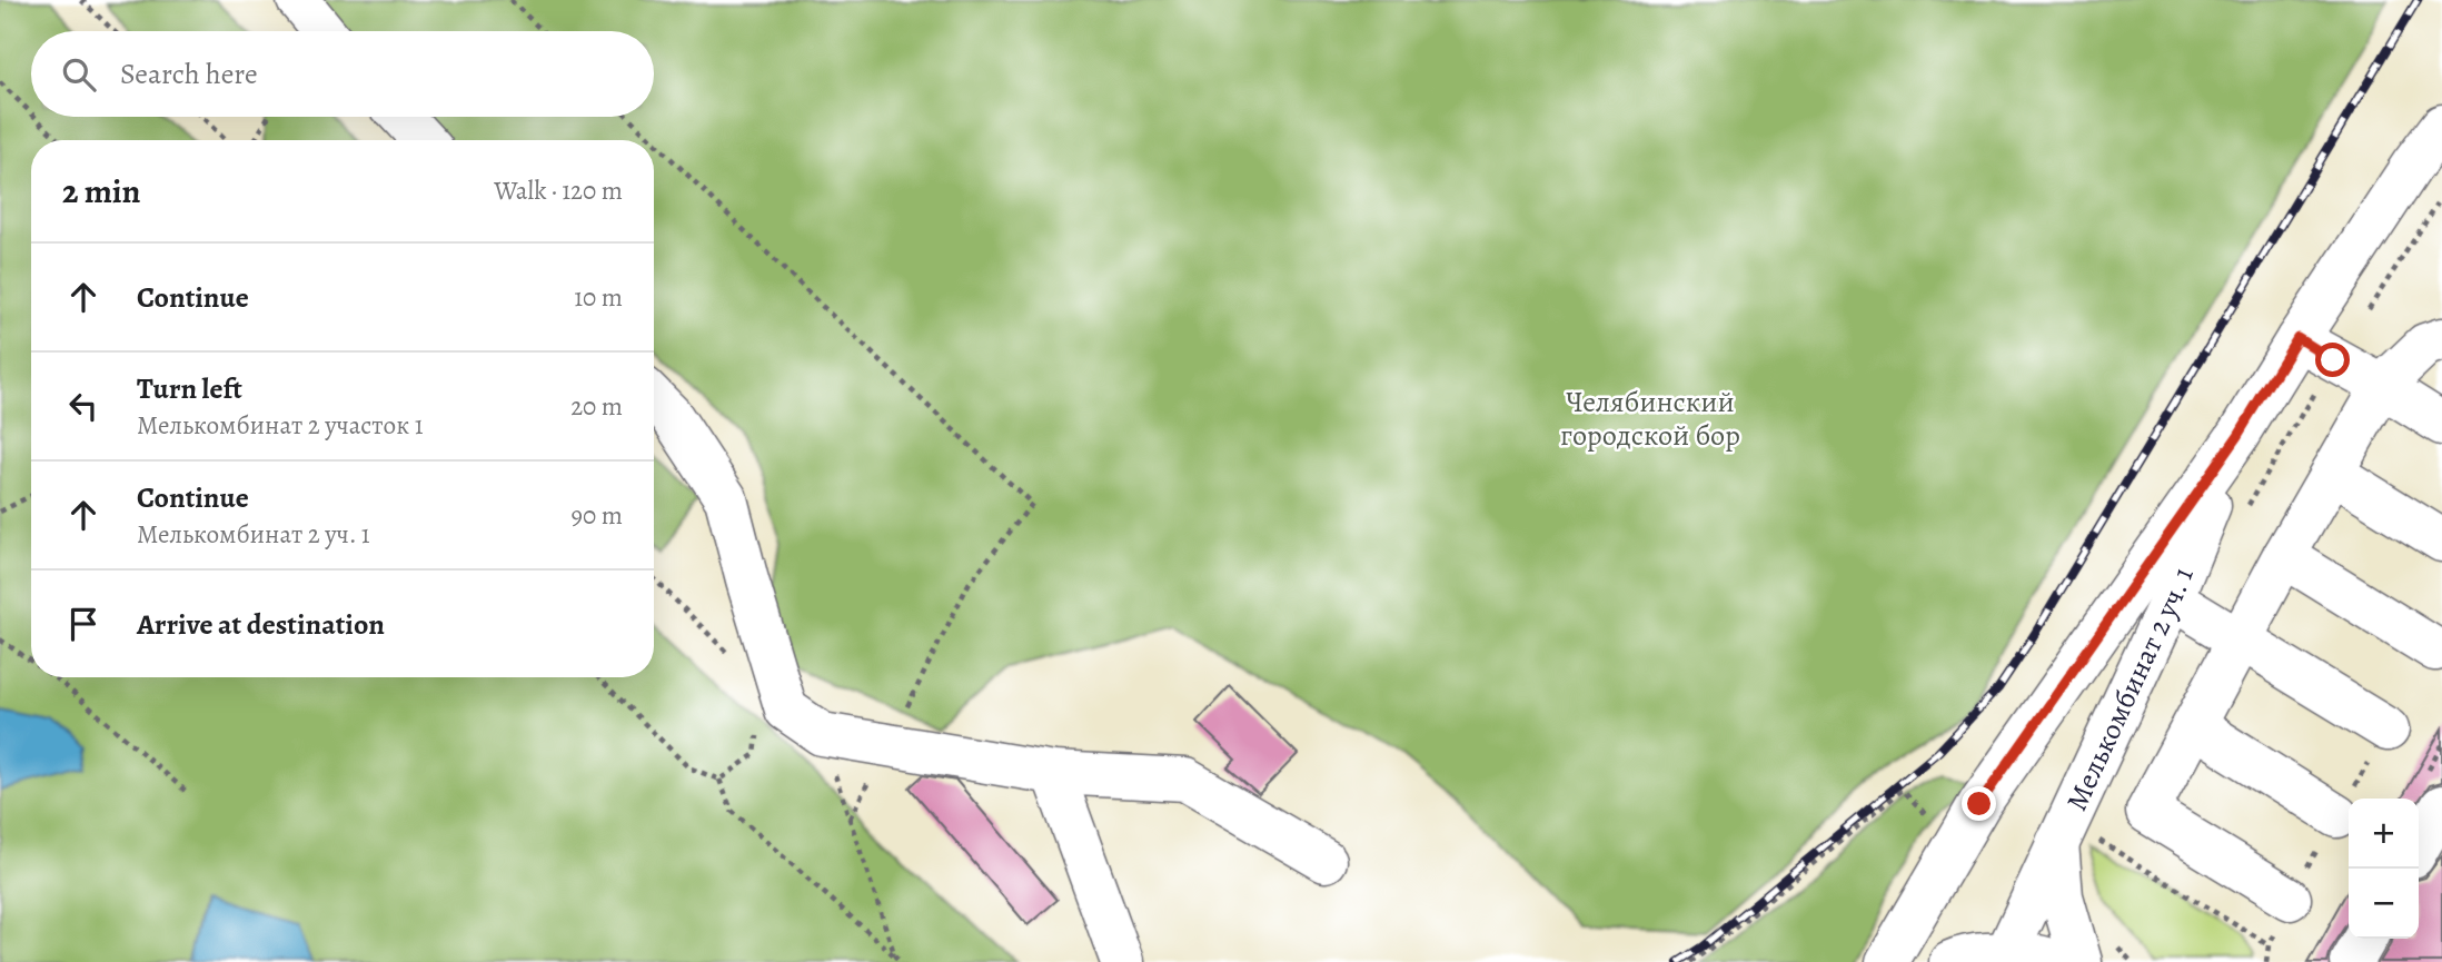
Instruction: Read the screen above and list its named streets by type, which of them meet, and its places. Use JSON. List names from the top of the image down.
{
  "streets": {
    "street": ["Мелькомбинат 2 уч. 1"]
  },
  "parks": ["Челябинский городской бор"],
  "page": {
    "search": "Search here",
    "heading": ["2 min", "Walk · 120 m"],
    "list": [
      ["Continue", "10 m"],
      ["Turn left", "Мелькомбинат 2 участок 1", "20 m"],
      ["Continue", "Мелькомбинат 2 уч. 1", "90 m"],
      "Arrive at destination"
    ],
    "map_buttons": ["+", "−"]
  }
}
